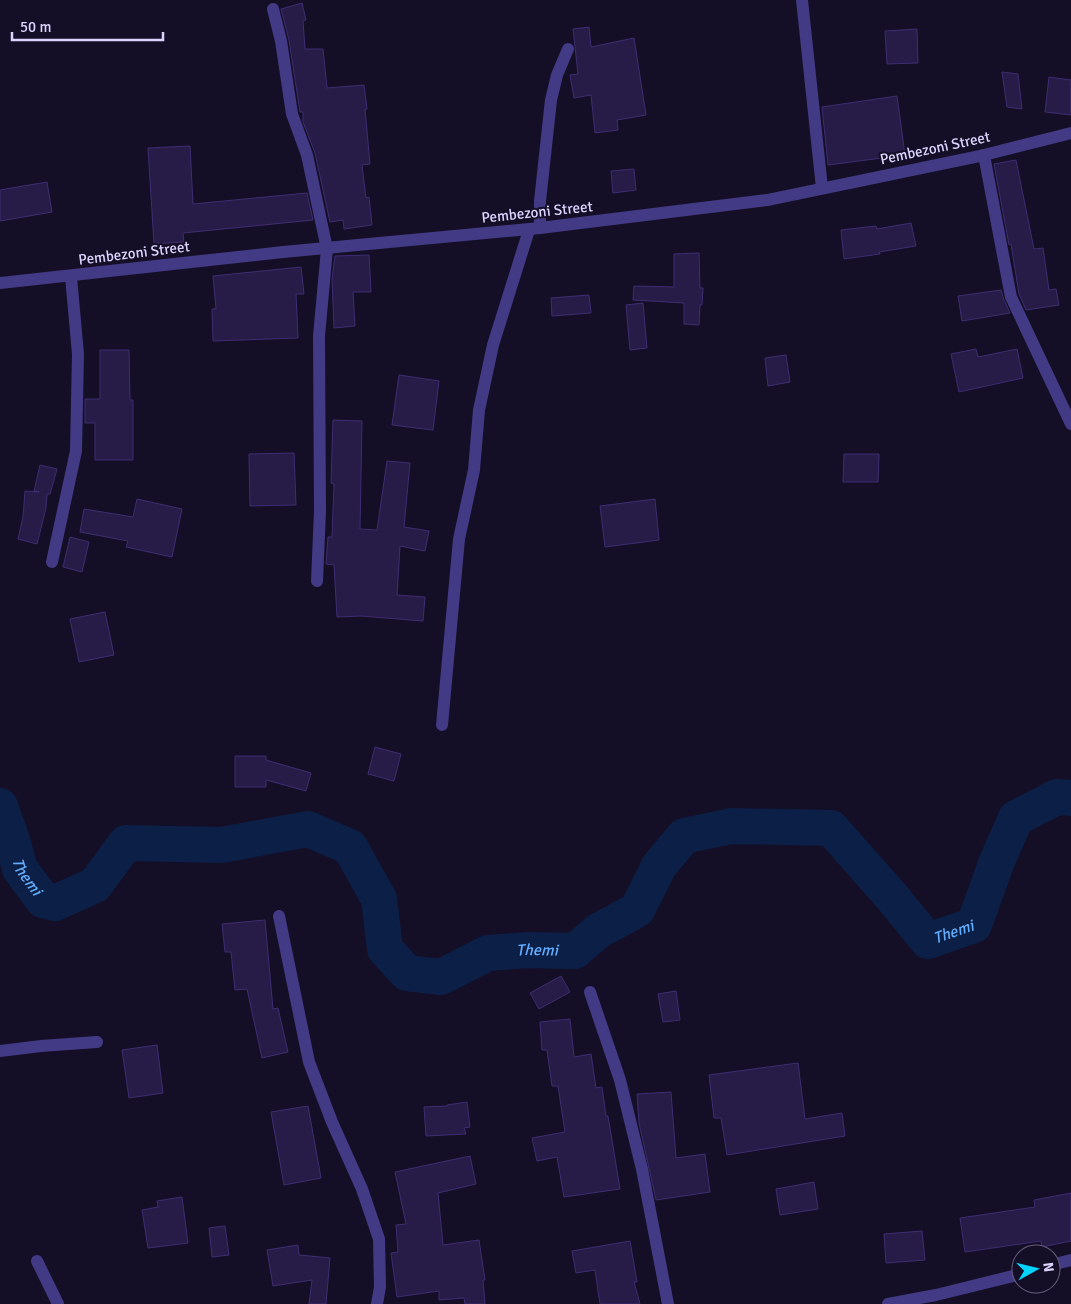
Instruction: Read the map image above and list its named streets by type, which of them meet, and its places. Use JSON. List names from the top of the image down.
{
  "streets": {
    "street": ["Pembezoni Street"]
  },
  "water": ["Themi"],
  "scale_bar": "50 m",
  "north": "right"
}
